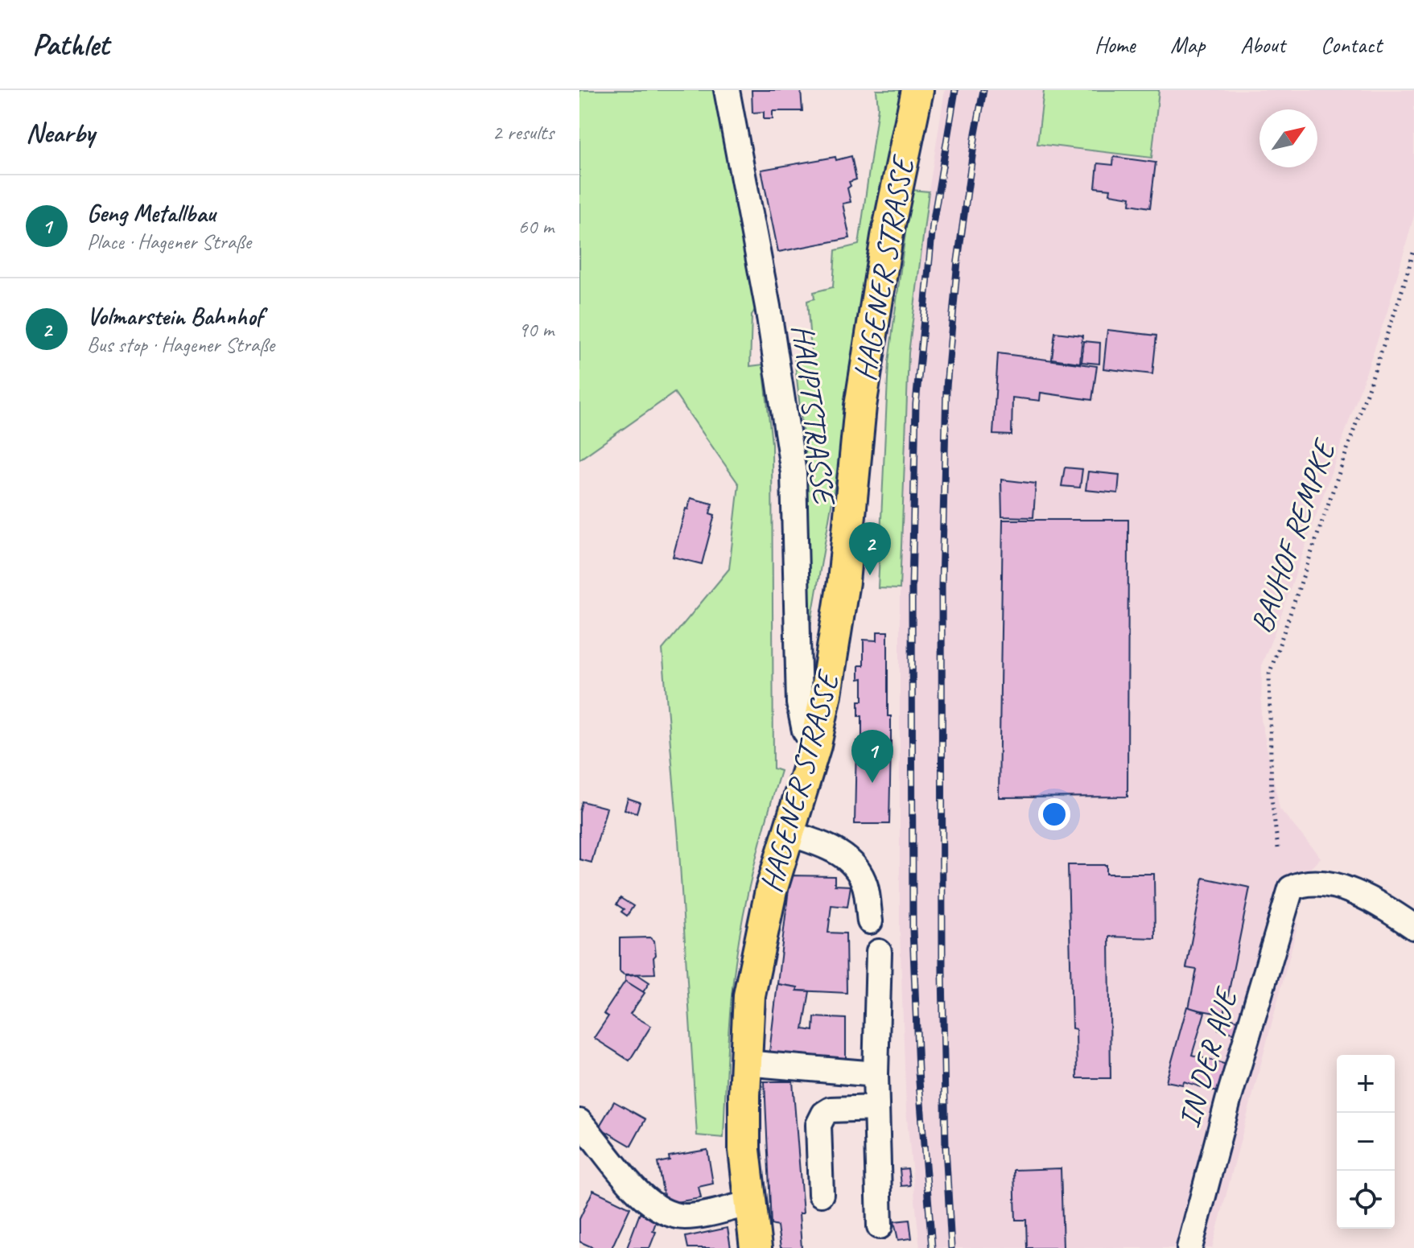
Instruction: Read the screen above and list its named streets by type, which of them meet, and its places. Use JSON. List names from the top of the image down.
{
  "streets": {
    "main road": ["HAGENER STRASSE"],
    "street": ["HAUPTSTRASSE", "IN DER AUE"],
    "path": ["BAUHOF REMPKE"]
  },
  "crossings": [
    ["HAGENER STRASSE", "HAUPTSTRASSE"]
  ],
  "north": "top right",
  "page": {
    "header": "Pathlet",
    "nav": [
      "Home",
      "Map",
      "About",
      "Contact"
    ],
    "heading": ["Nearby", "2 results"],
    "list": [
      {
        "mark": "1",
        "name": "Geng Metallbau",
        "note": "Place · Hagener Straße",
        "value": "60 m"
      },
      {
        "mark": "2",
        "name": "Volmarstein Bahnhof",
        "note": "Bus stop · Hagener Straße",
        "value": "90 m"
      }
    ],
    "pins": ["2", "1"],
    "map_buttons": ["+", "−"]
  }
}
